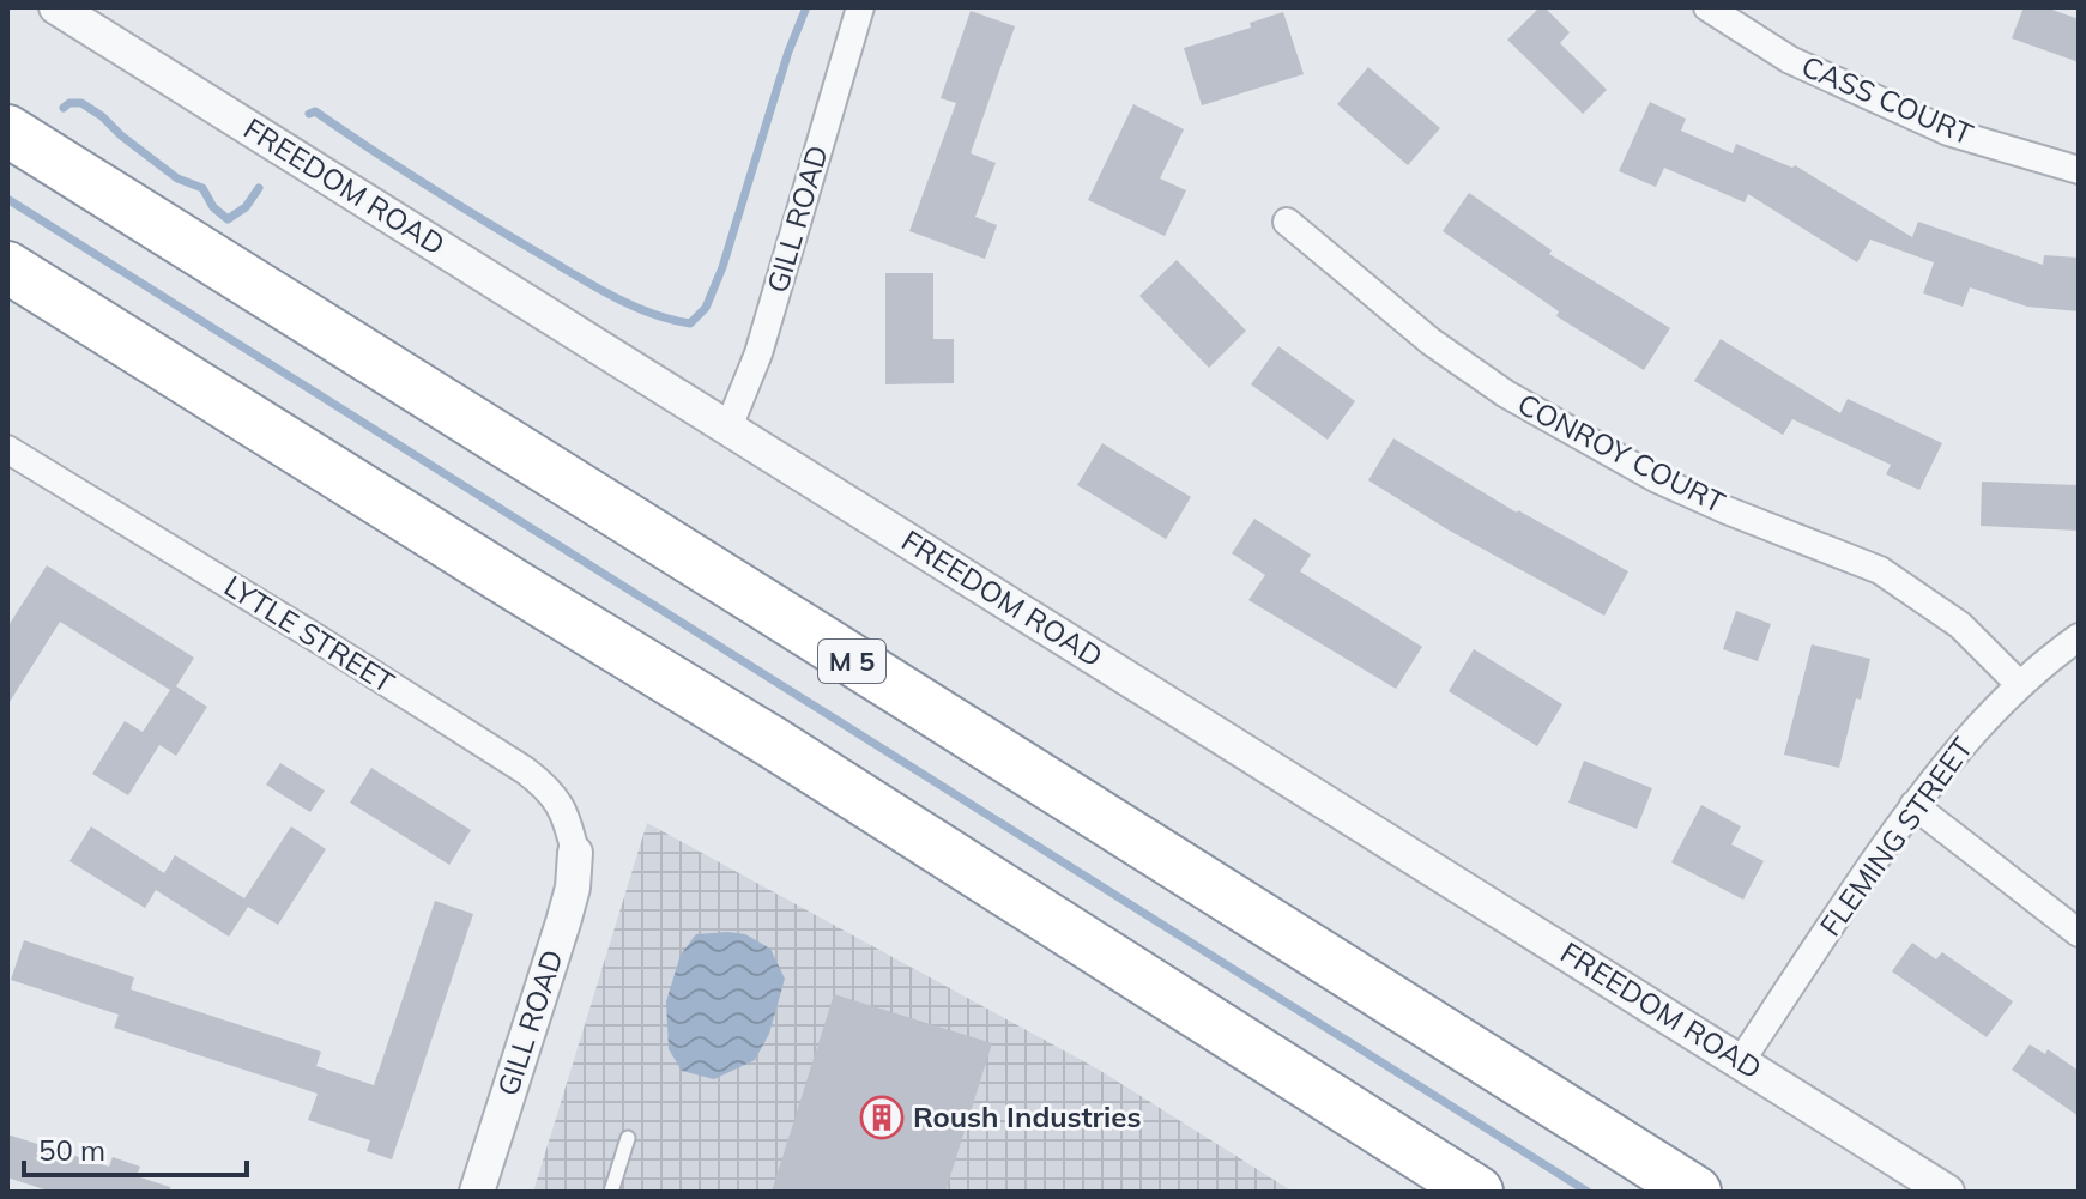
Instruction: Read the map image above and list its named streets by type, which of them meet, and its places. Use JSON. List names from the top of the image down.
{
  "streets": {
    "highway": ["M 5"],
    "street": [
      "CASS COURT",
      "FREEDOM ROAD",
      "GILL ROAD",
      "CONROY COURT",
      "LYTLE STREET",
      "FLEMING STREET"
    ]
  },
  "crossings": [
    ["FREEDOM ROAD", "GILL ROAD"],
    ["FREEDOM ROAD", "FLEMING STREET"],
    ["GILL ROAD", "LYTLE STREET"],
    ["CONROY COURT", "FLEMING STREET"]
  ],
  "places": {
    "building": ["Roush Industries"]
  },
  "scale_bar": "50 m"
}
